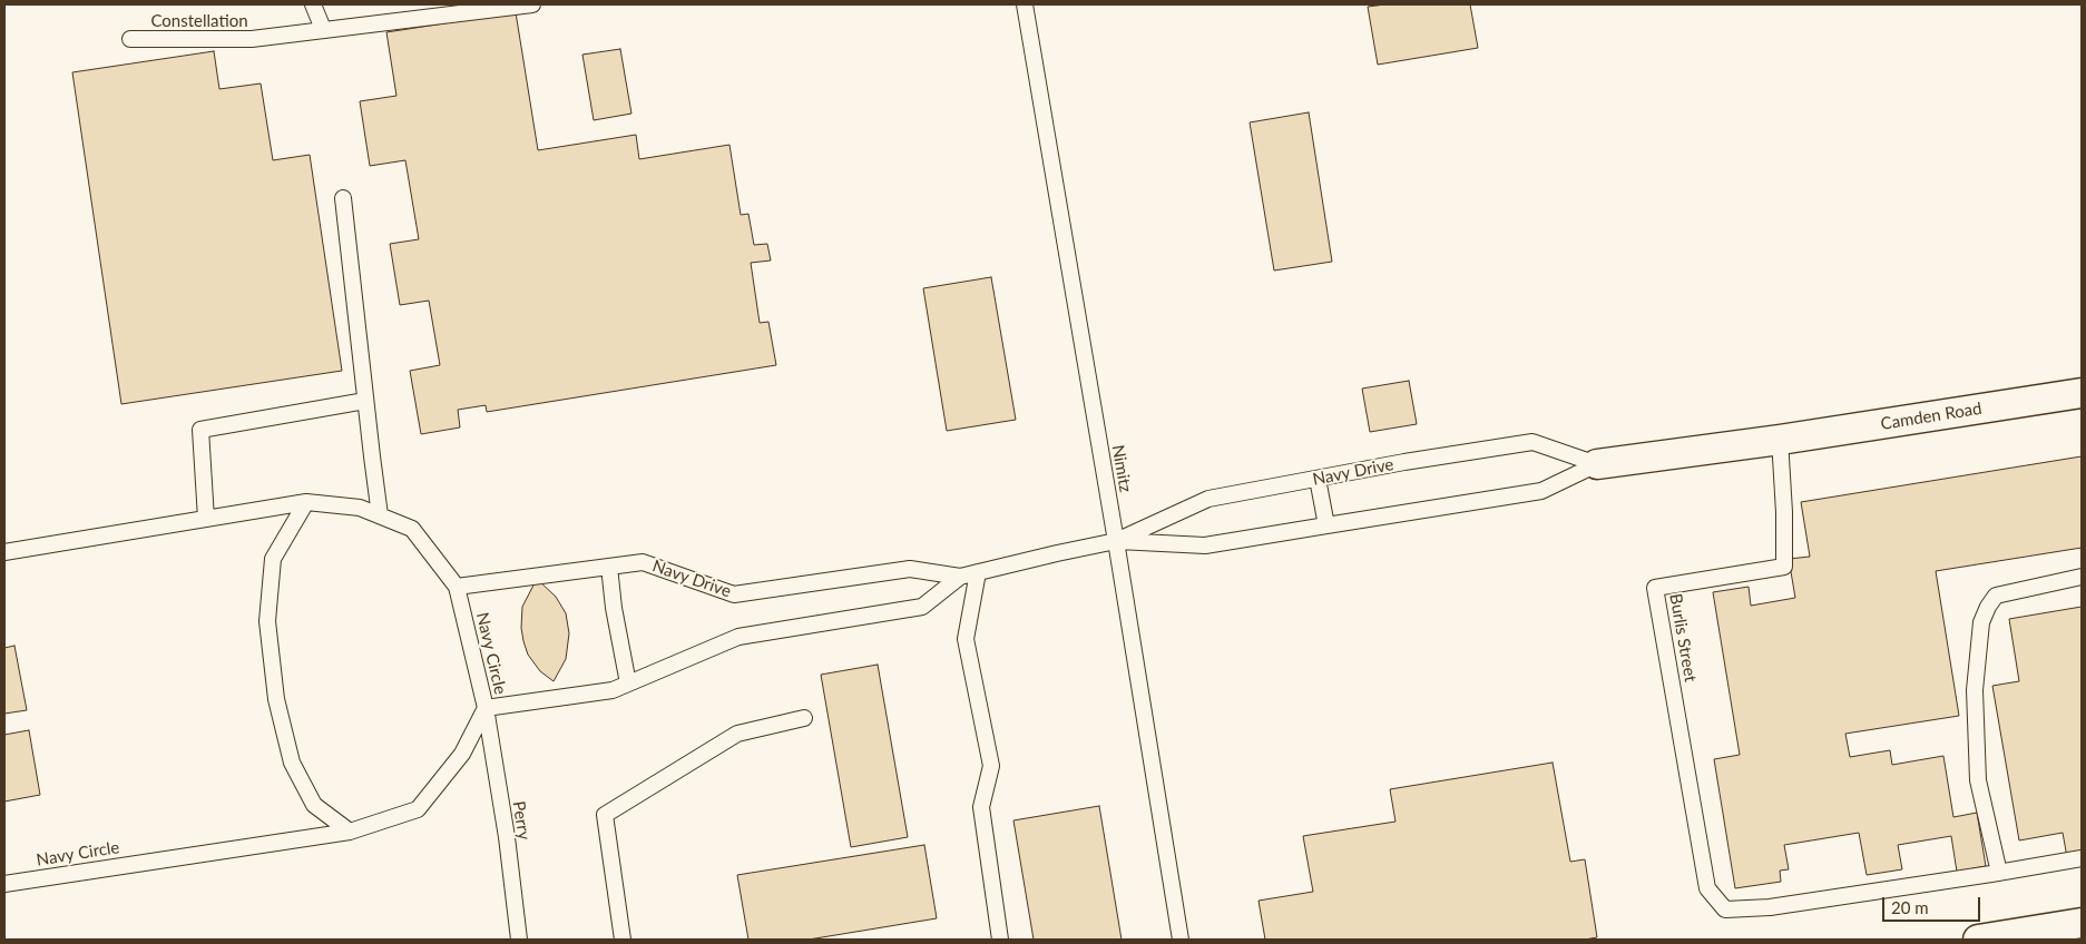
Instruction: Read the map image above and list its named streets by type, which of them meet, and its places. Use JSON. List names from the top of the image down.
{
  "streets": {
    "street": ["Camden Road", "Navy Drive"],
    "lane": [
      "Constellation",
      "Nimitz",
      "Burlis Street",
      "Navy Circle",
      "Perry"
    ]
  },
  "crossings": [
    ["Camden Road", "Navy Drive"],
    ["Camden Road", "Burlis Street"],
    ["Nimitz", "Navy Drive"],
    ["Navy Drive", "Burlis Street"],
    ["Navy Drive", "Navy Circle"],
    ["Navy Drive", "Perry"],
    ["Navy Circle", "Perry"]
  ],
  "scale_bar": "20 m"
}
